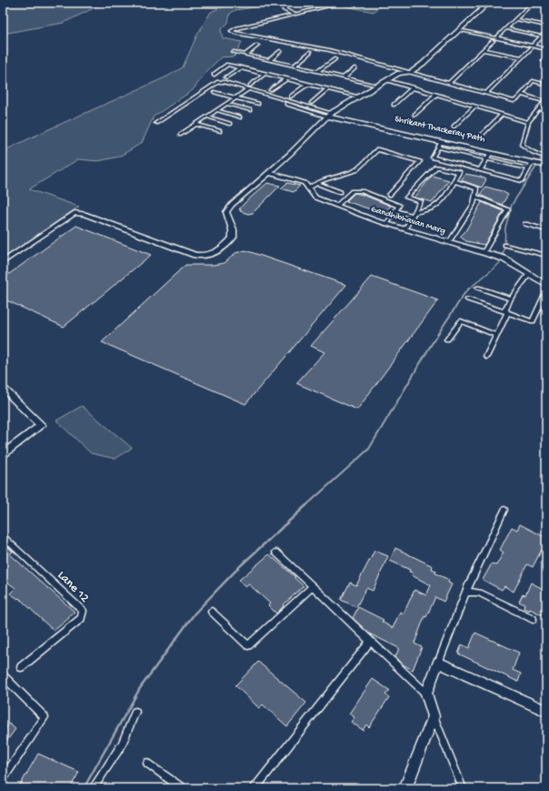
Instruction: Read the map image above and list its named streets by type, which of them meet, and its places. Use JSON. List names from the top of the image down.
{
  "streets": {
    "street": ["Shrikant Thackeray Path", "Gandhibhavan Marg", "Lane 12"]
  }
}
